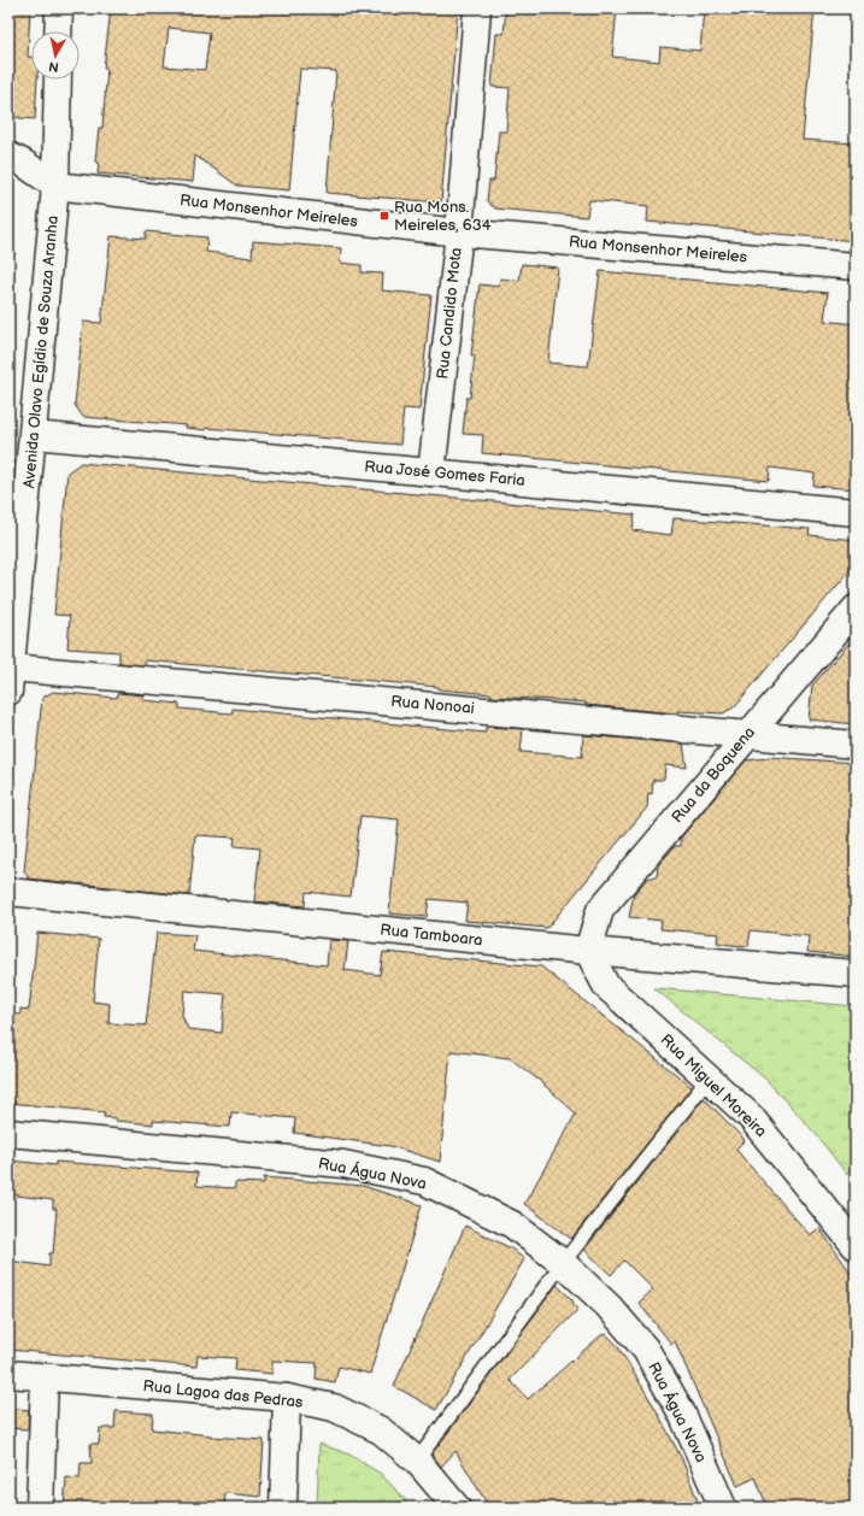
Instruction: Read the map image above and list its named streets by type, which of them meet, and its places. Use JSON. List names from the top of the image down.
{
  "streets": {
    "street": [
      "Rua Monsenhor Meireles",
      "Rua Candido Mota",
      "Avenida Olavo Egídio de Souza Aranha",
      "Rua José Gomes Faria",
      "Rua Nonoai",
      "Rua da Boquena",
      "Rua Tamboara",
      "Rua Miguel Moreira",
      "Rua Água Nova",
      "Rua Lagoa das Pedras"
    ]
  },
  "crossings": [
    ["Rua Monsenhor Meireles", "Rua Candido Mota"],
    ["Rua Monsenhor Meireles", "Avenida Olavo Egídio de Souza Aranha"],
    ["Rua Candido Mota", "Rua José Gomes Faria"],
    ["Avenida Olavo Egídio de Souza Aranha", "Rua José Gomes Faria"],
    ["Avenida Olavo Egídio de Souza Aranha", "Rua Nonoai"],
    ["Rua Nonoai", "Rua da Boquena"],
    ["Rua da Boquena", "Rua Tamboara"],
    ["Rua da Boquena", "Rua Miguel Moreira"],
    ["Rua Tamboara", "Rua Miguel Moreira"]
  ],
  "places": {
    "transit": ["Rua Mons. Meireles, 634"]
  },
  "north": "bottom"
}
